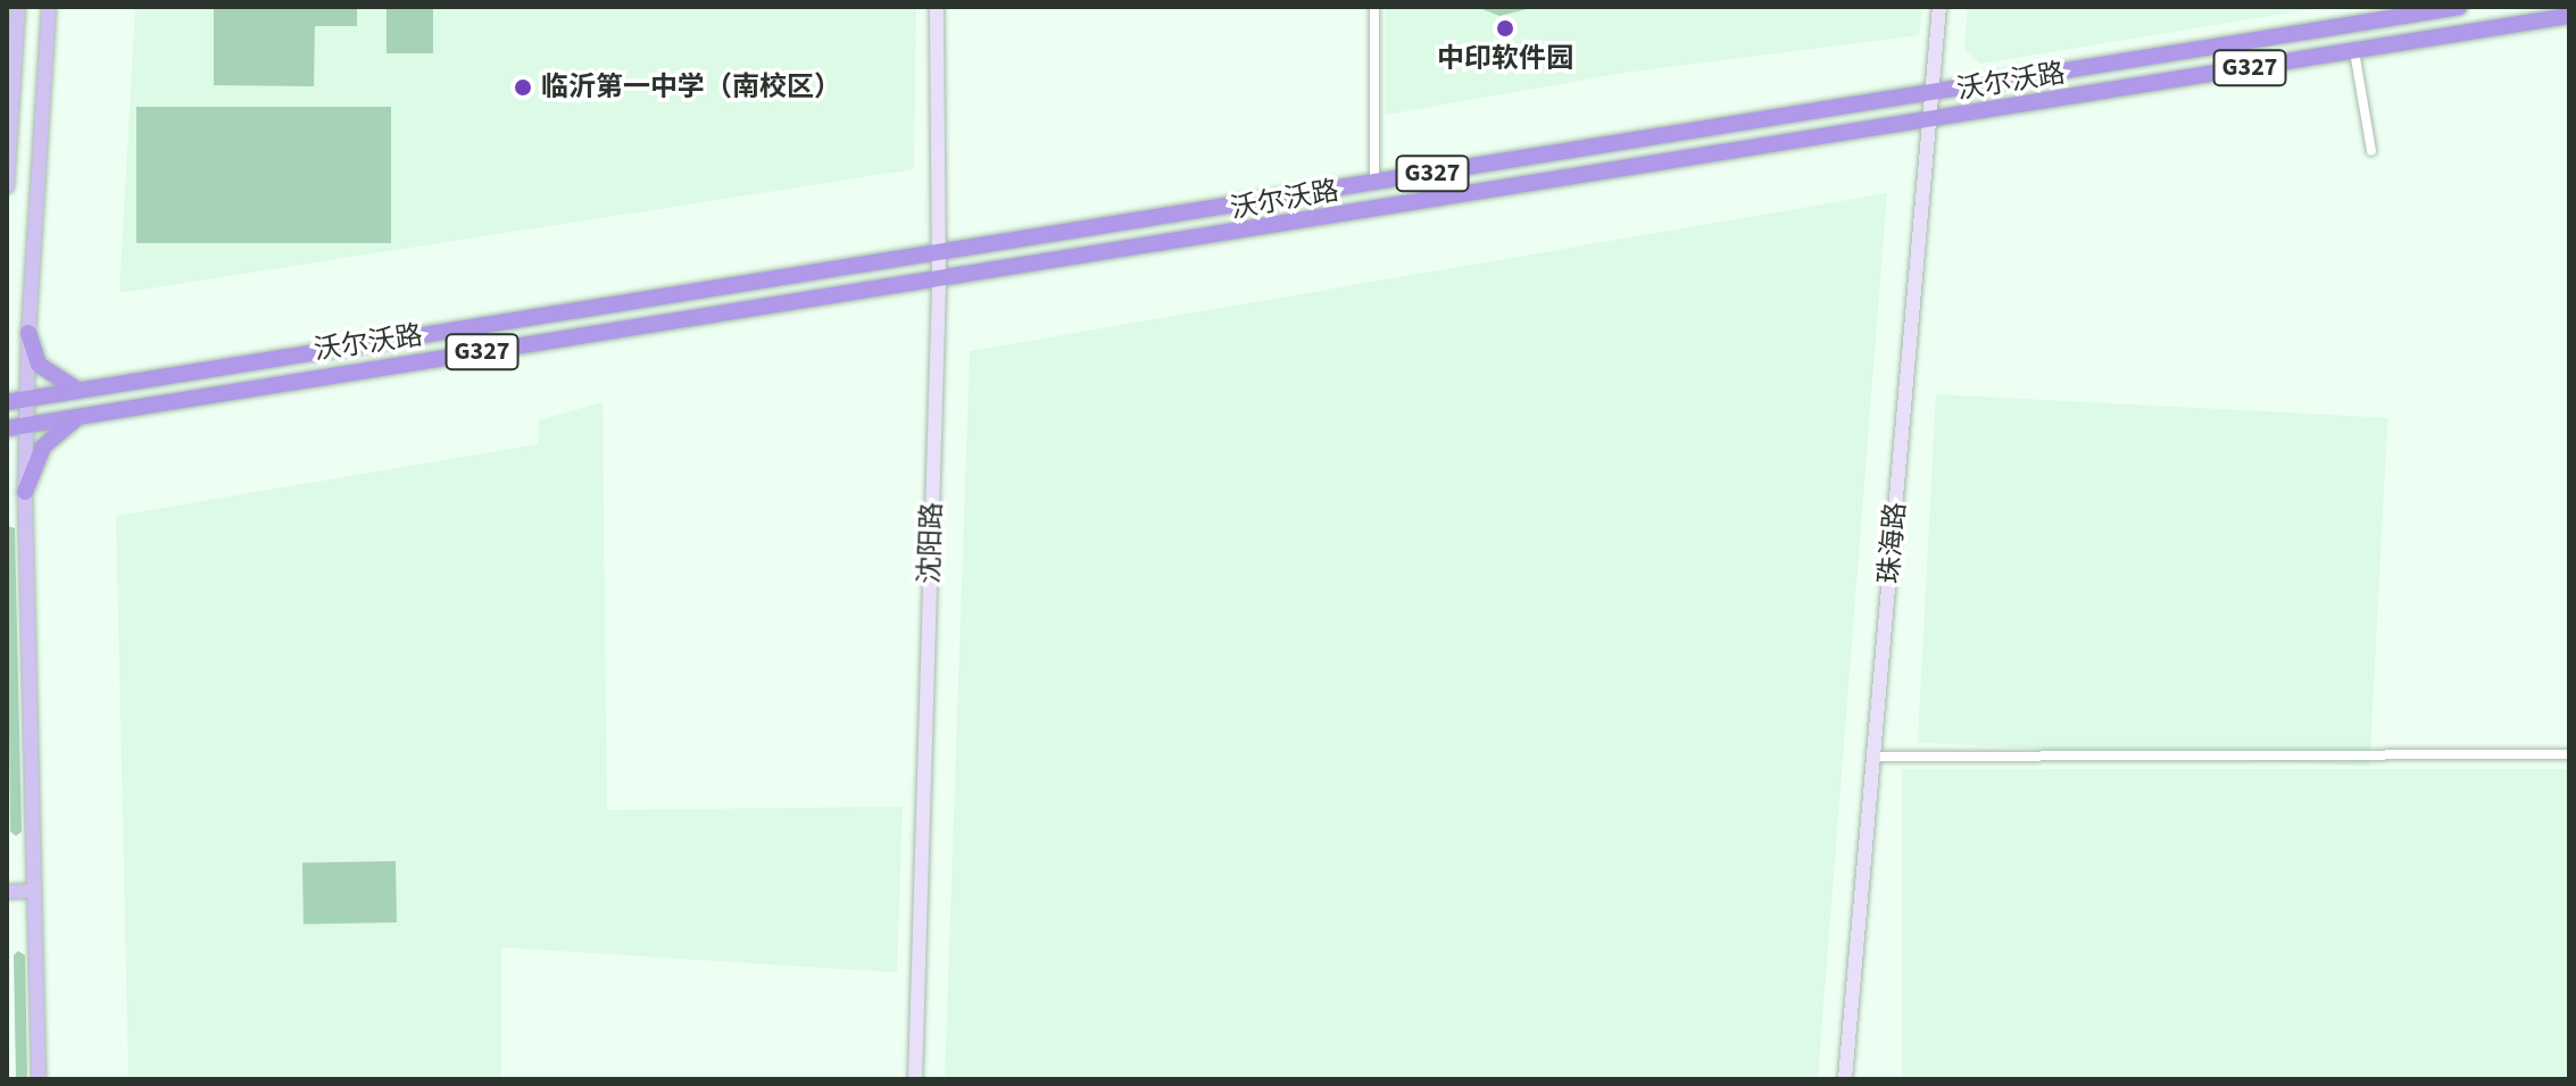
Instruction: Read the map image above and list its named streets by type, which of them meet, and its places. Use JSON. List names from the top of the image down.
{
  "streets": {
    "highway": ["G327", "沃尔沃路"],
    "main road": ["沈阳路", "珠海路"]
  },
  "crossings": [
    ["沃尔沃路", "沈阳路"],
    ["沃尔沃路", "珠海路"]
  ],
  "places": ["中印软件园", "临沂第一中学（南校区）"]
}
